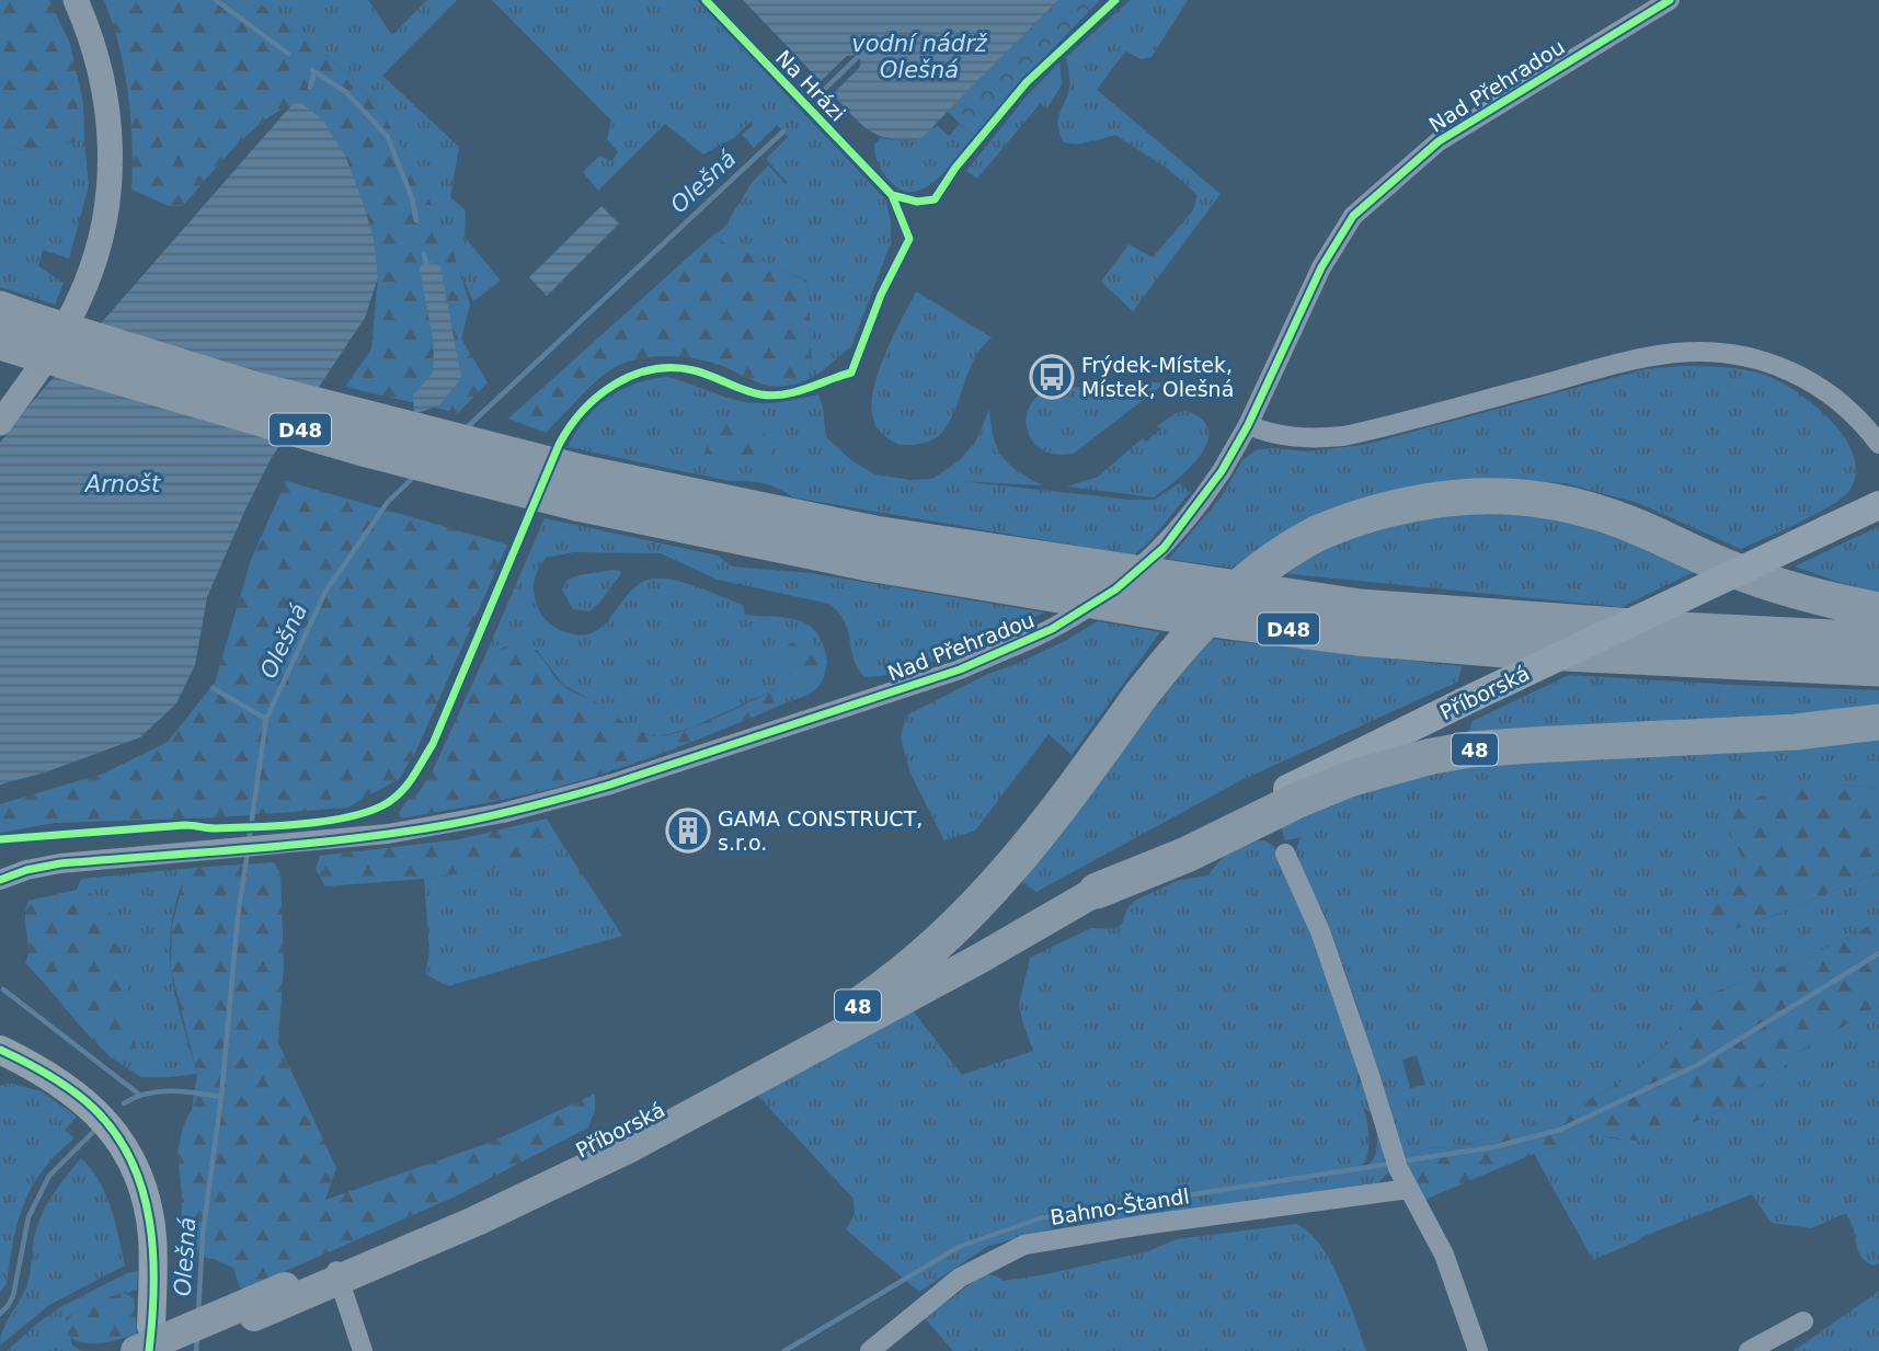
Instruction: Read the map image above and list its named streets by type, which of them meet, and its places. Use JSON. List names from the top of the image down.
{
  "streets": {
    "highway": ["D48", "48"],
    "main road": ["Příborská"],
    "street": ["Nad Přehradou", "Bahno-Štandl"],
    "cycle path": ["Na Hrázi"]
  },
  "crossings": [
    ["Příborská", "48"]
  ],
  "water": ["vodní nádrž Olešná", "Olešná", "Arnošt"],
  "places": {
    "bus stop": ["Frýdek-Místek, Místek, Olešná"],
    "building": ["GAMA CONSTRUCT, s.r.o."]
  }
}
